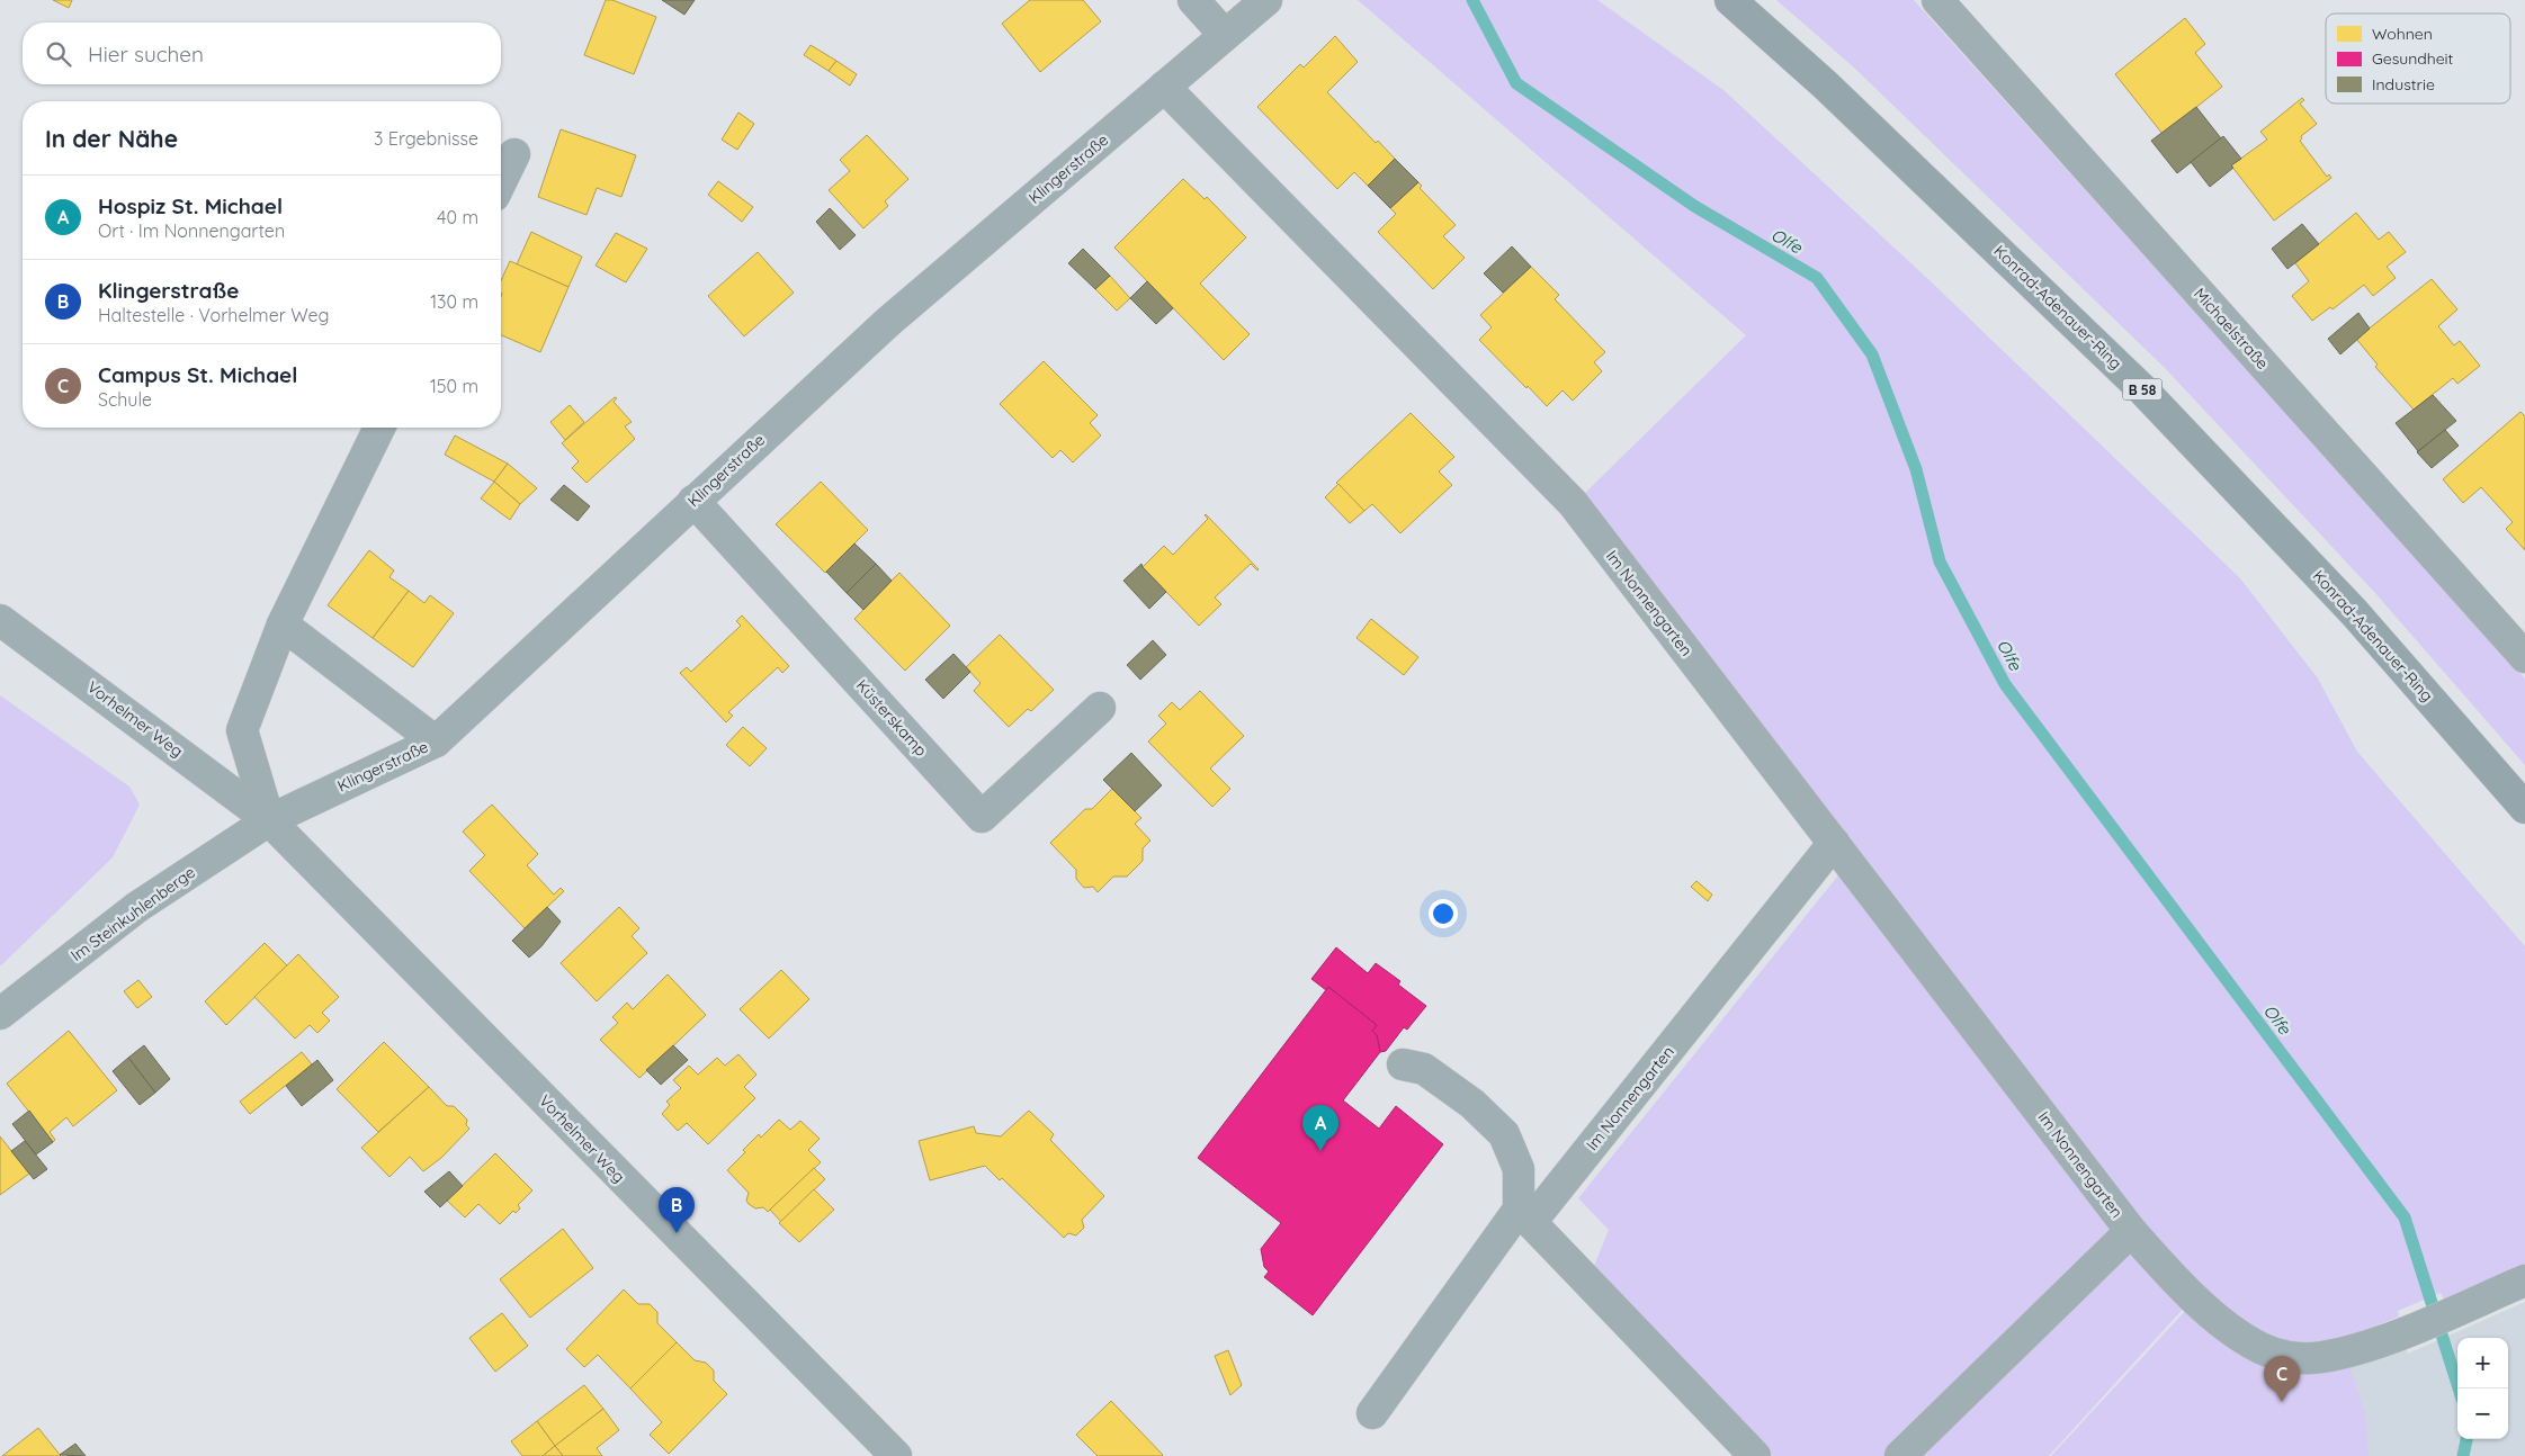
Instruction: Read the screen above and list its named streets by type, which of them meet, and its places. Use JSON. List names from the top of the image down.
{
  "streets": {
    "main road": ["Konrad-Adenauer-Ring", "B 58"],
    "street": [
      "Klingerstraße",
      "Michaelstraße",
      "Im Nonnengarten",
      "Küsterskamp",
      "Vorhelmer Weg",
      "Im Steinkuhlenberge"
    ]
  },
  "crossings": [
    ["Klingerstraße", "Im Nonnengarten"],
    ["Klingerstraße", "Küsterskamp"],
    ["Klingerstraße", "Vorhelmer Weg"],
    ["Klingerstraße", "Im Steinkuhlenberge"],
    ["Vorhelmer Weg", "Im Steinkuhlenberge"]
  ],
  "water": ["Olfe"],
  "legend": ["Wohnen", "Gesundheit", "Industrie"],
  "page": {
    "search": "Hier suchen",
    "heading": ["In der Nähe", "3 Ergebnisse"],
    "list": [
      {
        "mark": "A",
        "name": "Hospiz St. Michael",
        "note": "Ort · Im Nonnengarten",
        "value": "40 m"
      },
      {
        "mark": "B",
        "name": "Klingerstraße",
        "note": "Haltestelle · Vorhelmer Weg",
        "value": "130 m"
      },
      {
        "mark": "C",
        "name": "Campus St. Michael",
        "note": "Schule",
        "value": "150 m"
      }
    ],
    "pins": ["A", "B", "C"],
    "map_buttons": ["+", "−"]
  }
}
